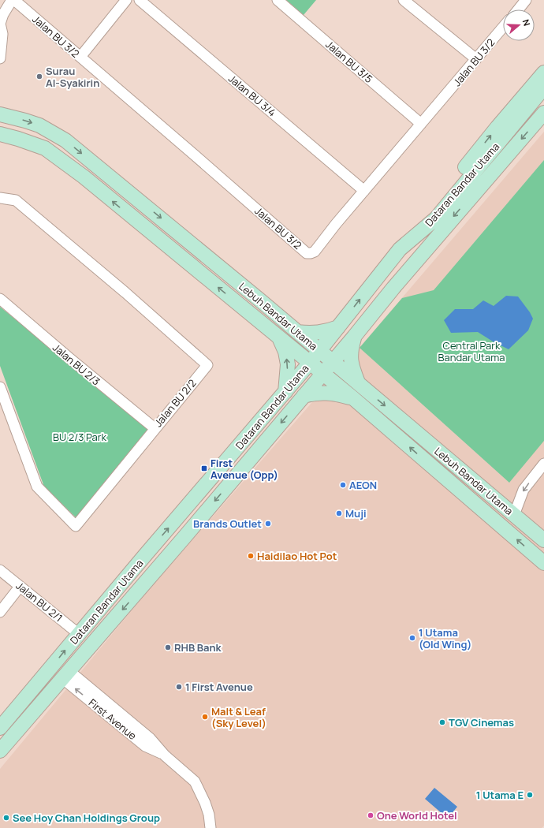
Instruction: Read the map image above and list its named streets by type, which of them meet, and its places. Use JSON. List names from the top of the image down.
{
  "streets": {
    "main road": ["Dataran Bandar Utama", "Lebuh Bandar Utama"],
    "street": [
      "Jalan BU 3/2",
      "Jalan BU 3/5",
      "Jalan BU 3/4",
      "Jalan BU 2/3",
      "Jalan BU 2/2",
      "Jalan BU 2/1",
      "First Avenue"
    ]
  },
  "crossings": [
    ["Jalan BU 3/2", "Jalan BU 3/5"],
    ["Jalan BU 3/2", "Jalan BU 3/4"],
    ["Dataran Bandar Utama", "Lebuh Bandar Utama"],
    ["Dataran Bandar Utama", "Jalan BU 2/1"],
    ["Dataran Bandar Utama", "First Avenue"],
    ["Jalan BU 2/3", "Jalan BU 2/2"]
  ],
  "parks": ["Central Park Bandar Utama", "BU 2/3 Park"],
  "places": {
    "other": [
      "Surau Al-Syakirin",
      "AEON",
      "Muji",
      "Brands Outlet",
      "Haidilao Hot Pot",
      "1 Utama (Old Wing)",
      "RHB Bank",
      "1 First Avenue",
      "Malt & Leaf (Sky Level)",
      "TGV Cinemas",
      "1 Utama E",
      "One World Hotel",
      "See Hoy Chan Holdings Group"
    ],
    "transit": ["First Avenue (Opp)"]
  },
  "north": "right"
}
